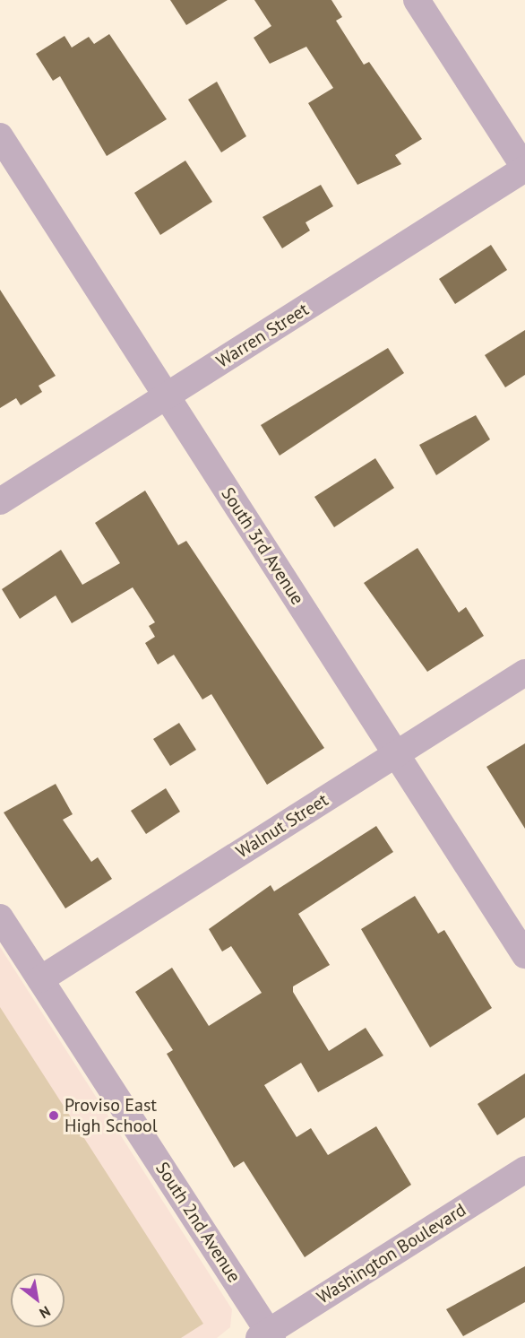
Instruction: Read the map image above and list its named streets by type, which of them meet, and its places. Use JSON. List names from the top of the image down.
{
  "streets": {
    "street": [
      "Warren Street",
      "South 3rd Avenue",
      "Walnut Street",
      "South 2nd Avenue",
      "Washington Boulevard"
    ]
  },
  "crossings": [
    ["Warren Street", "South 3rd Avenue"],
    ["South 3rd Avenue", "Walnut Street"],
    ["Walnut Street", "South 2nd Avenue"],
    ["South 2nd Avenue", "Washington Boulevard"]
  ],
  "places": ["Proviso East High School"],
  "north": "bottom right"
}
